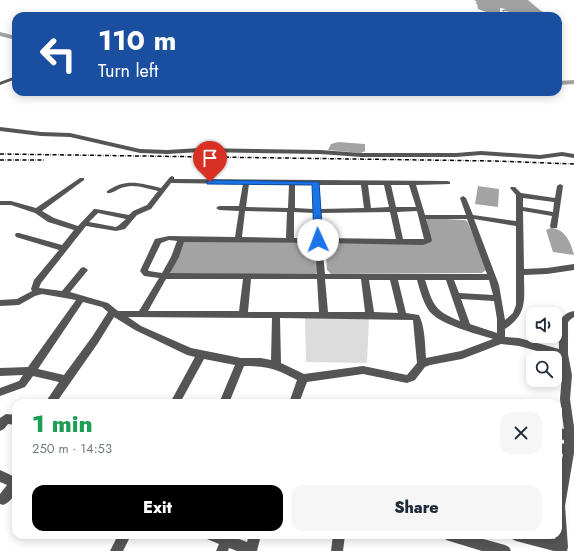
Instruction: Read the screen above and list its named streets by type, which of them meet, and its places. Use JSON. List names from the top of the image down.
{
  "page": {
    "turn": ["110 m", "Turn left"],
    "heading": ["1 min", "250 m · 14:53"],
    "buttons": ["Exit", "Share"]
  }
}
